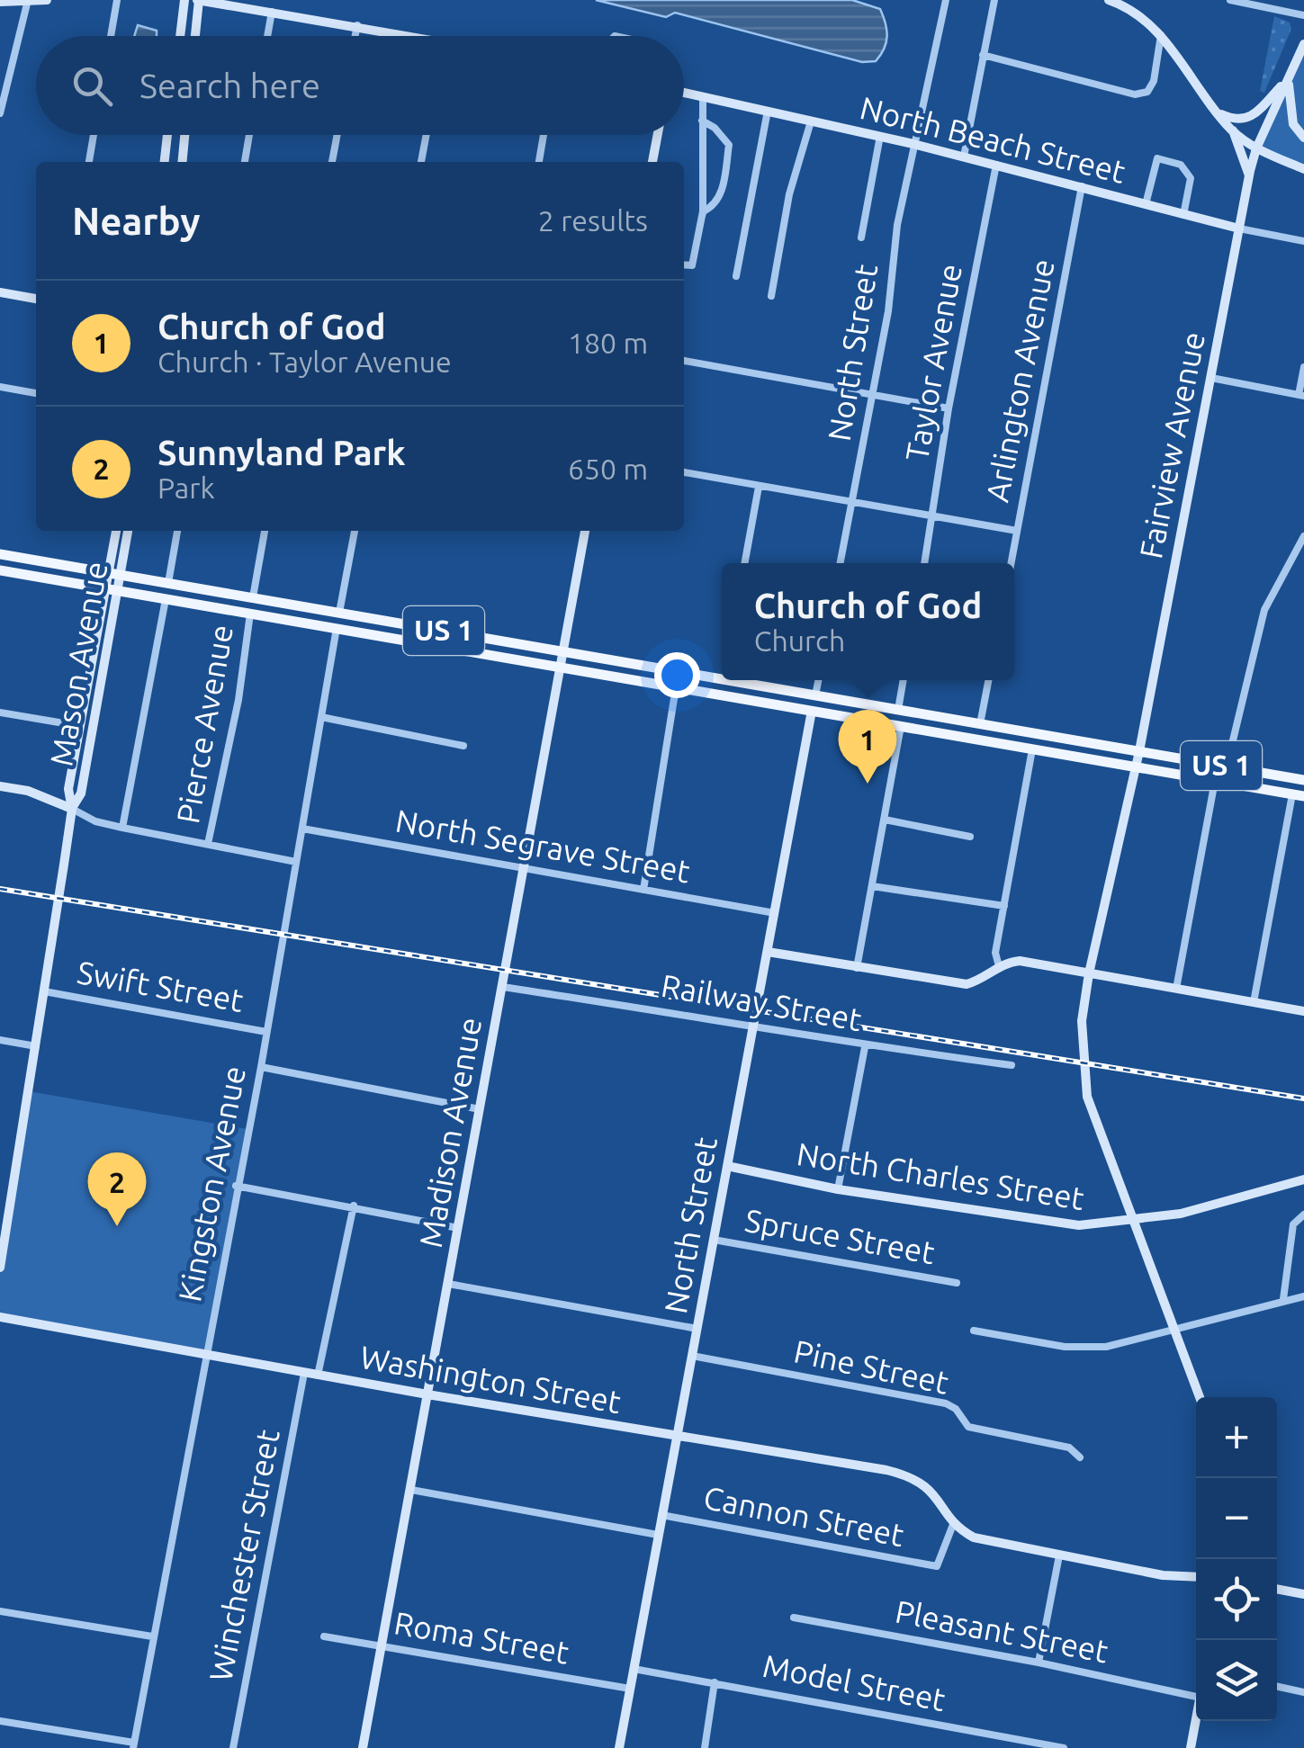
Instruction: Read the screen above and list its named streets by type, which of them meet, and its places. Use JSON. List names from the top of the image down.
{
  "streets": {
    "main road": ["US 1"],
    "street": [
      "North Beach Street",
      "North Street",
      "Taylor Avenue",
      "Arlington Avenue",
      "Fairview Avenue",
      "Mason Avenue",
      "Pierce Avenue",
      "North Segrave Street",
      "Swift Street",
      "Railway Street",
      "Madison Avenue",
      "North Charles Street",
      "Kingston Avenue",
      "Spruce Street",
      "Pine Street",
      "Washington Street",
      "Cannon Street",
      "Winchester Street",
      "Pleasant Street",
      "Roma Street",
      "Model Street"
    ]
  },
  "crossings": [
    ["North Beach Street", "North Street"],
    ["North Beach Street", "Taylor Avenue"],
    ["North Beach Street", "Arlington Avenue"],
    ["North Beach Street", "Fairview Avenue"],
    ["North Street", "US 1"],
    ["North Street", "North Segrave Street"],
    ["North Street", "Railway Street"],
    ["North Street", "North Charles Street"],
    ["North Street", "Spruce Street"],
    ["North Street", "Pine Street"],
    ["North Street", "Washington Street"],
    ["North Street", "Cannon Street"],
    ["North Street", "Roma Street"],
    ["North Street", "Model Street"],
    ["Fairview Avenue", "US 1"],
    ["Fairview Avenue", "North Charles Street"],
    ["US 1", "Mason Avenue"],
    ["US 1", "Pierce Avenue"],
    ["US 1", "Madison Avenue"],
    ["US 1", "Kingston Avenue"],
    ["Mason Avenue", "Swift Street"],
    ["North Segrave Street", "Madison Avenue"],
    ["North Segrave Street", "Kingston Avenue"],
    ["Swift Street", "Kingston Avenue"],
    ["Railway Street", "Madison Avenue"],
    ["Madison Avenue", "Washington Street"],
    ["Madison Avenue", "Cannon Street"],
    ["Madison Avenue", "Roma Street"],
    ["Kingston Avenue", "Washington Street"],
    ["Washington Street", "Cannon Street"],
    ["Washington Street", "Winchester Street"]
  ],
  "page": {
    "search": "Search here",
    "heading": ["Nearby", "2 results"],
    "list": [
      {
        "mark": "1",
        "name": "Church of God",
        "note": "Church · Taylor Avenue",
        "value": "180 m"
      },
      {
        "mark": "2",
        "name": "Sunnyland Park",
        "note": "Park",
        "value": "650 m"
      }
    ],
    "popup": ["Church of God", "Church"],
    "pins": ["1", "2"],
    "map_buttons": ["+", "−"]
  }
}
